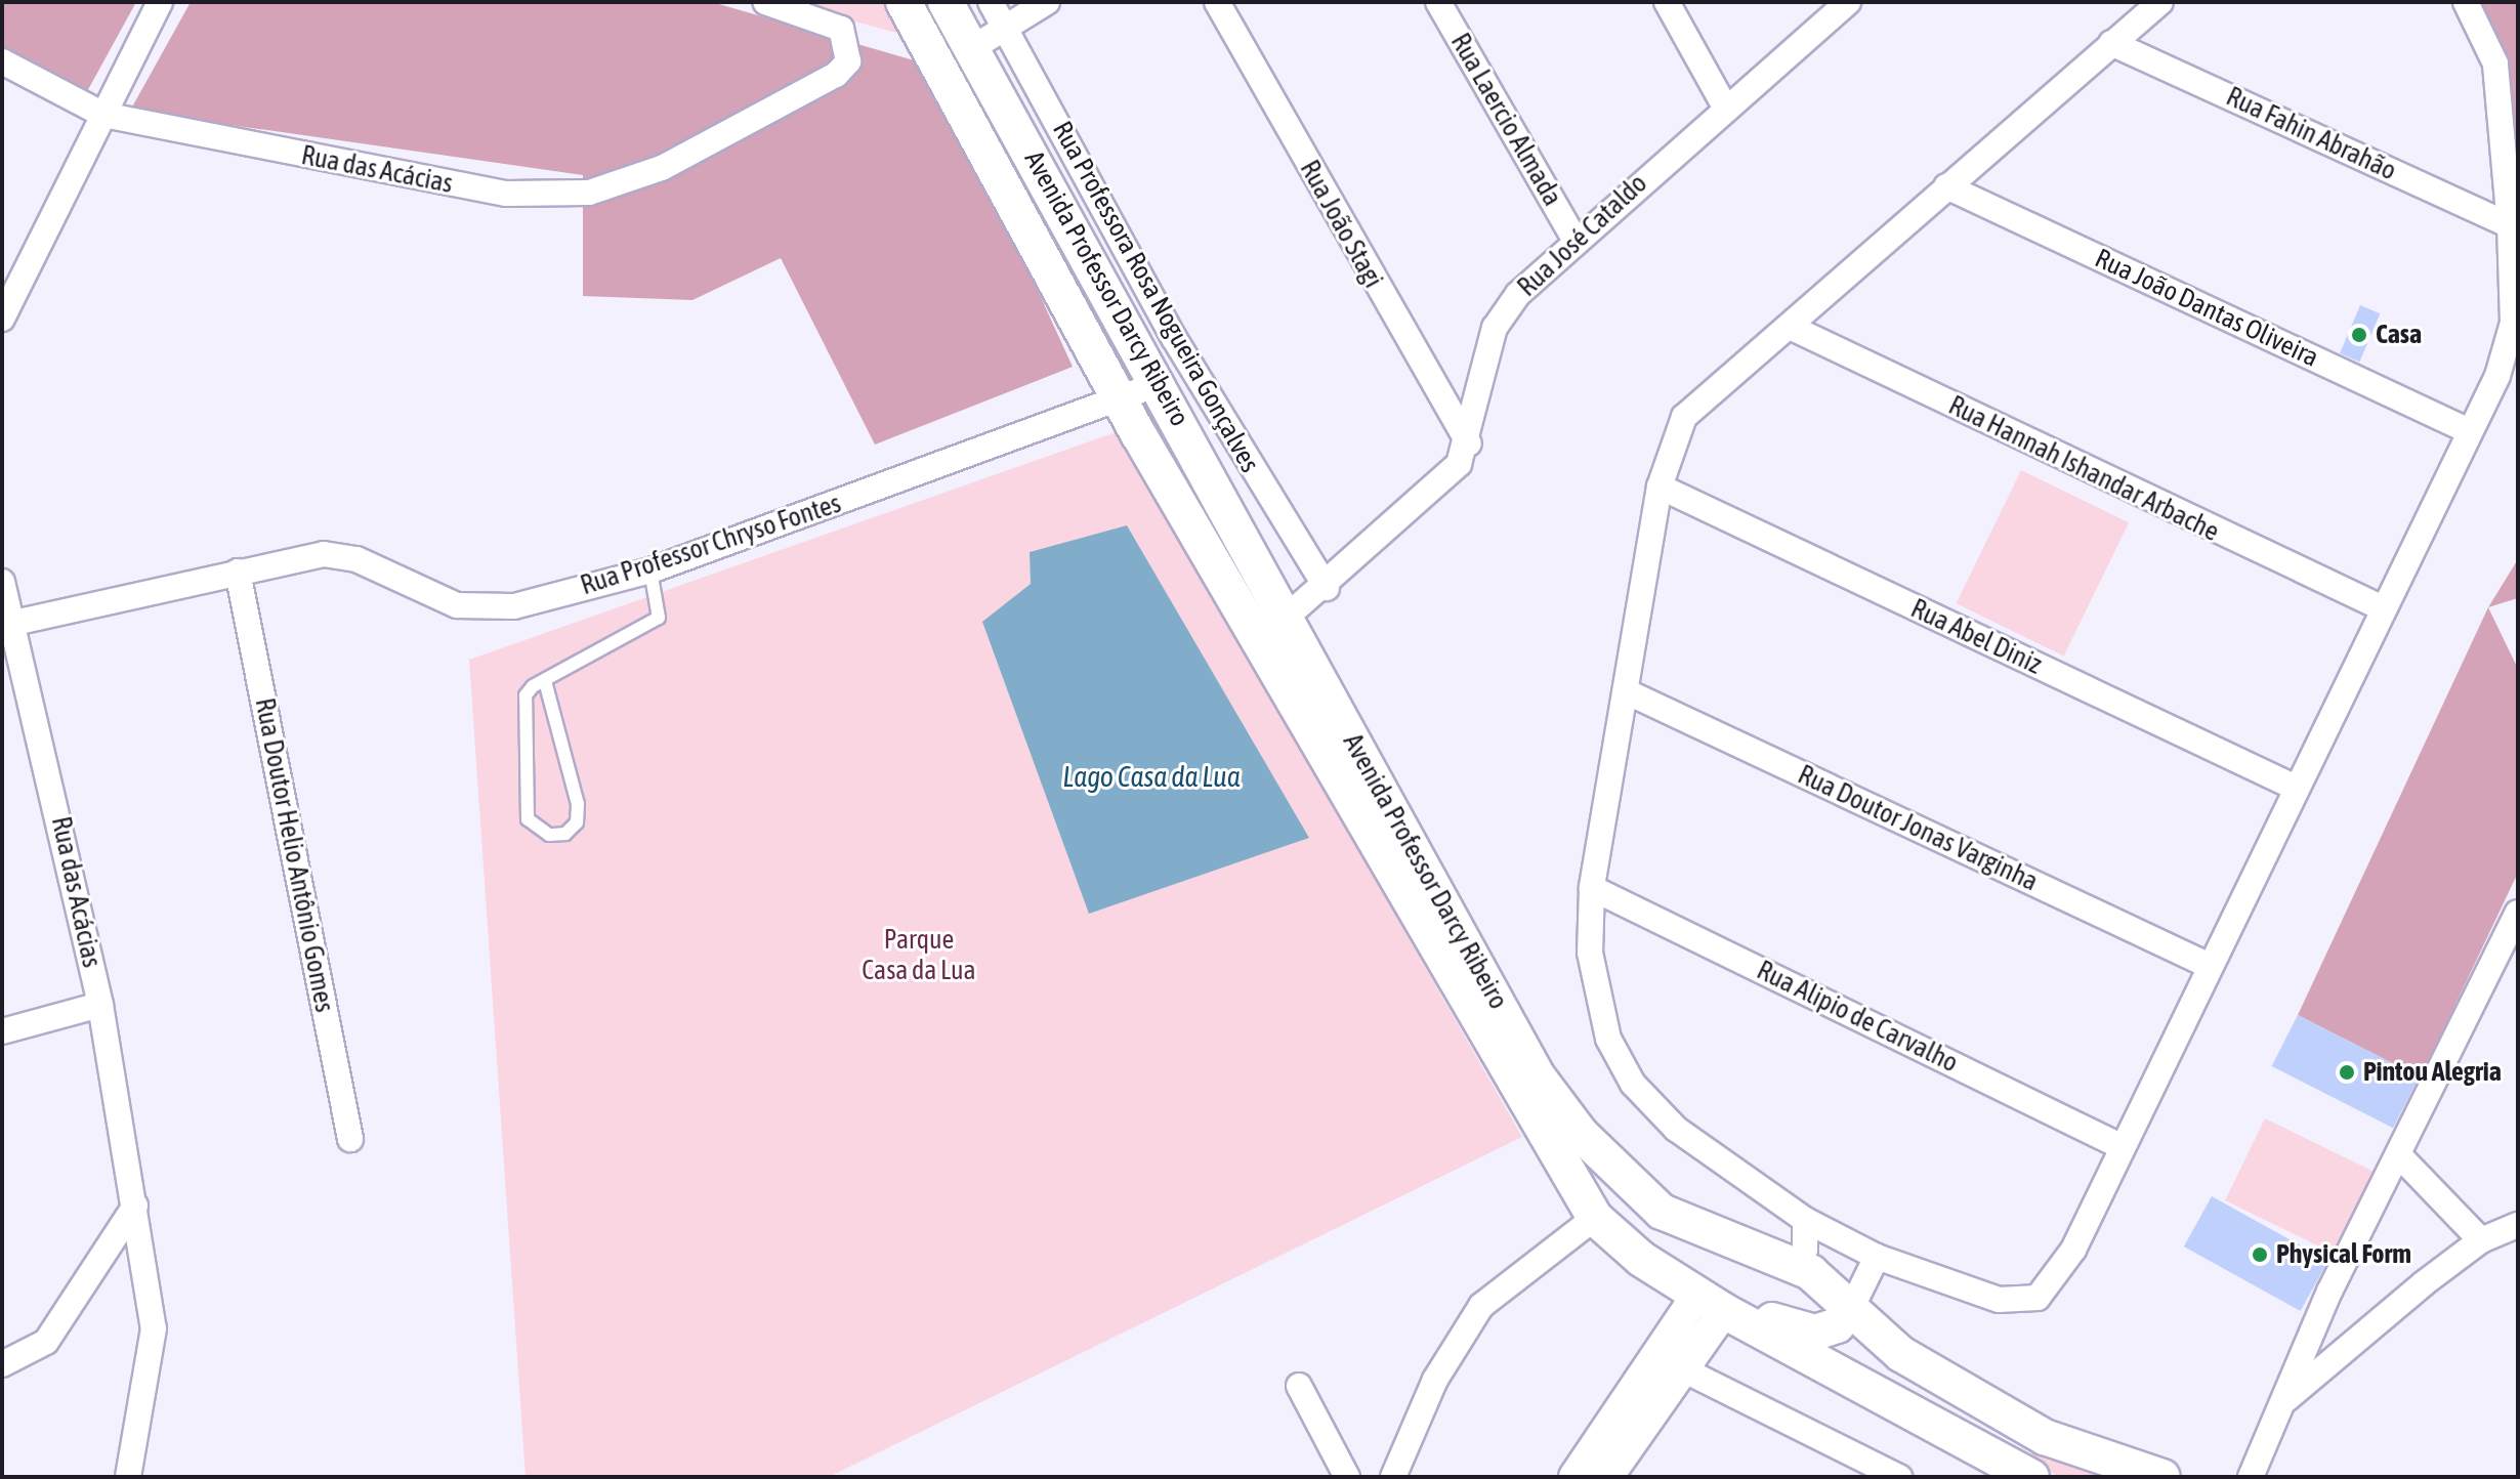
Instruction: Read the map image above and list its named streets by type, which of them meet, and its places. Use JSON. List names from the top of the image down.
{
  "streets": {
    "main road": ["Avenida Professor Darcy Ribeiro"],
    "street": [
      "Rua Laercio Almada",
      "Rua Fahin Abrahão",
      "Rua das Acácias",
      "Rua João Stagi",
      "Rua José Cataldo",
      "Rua Professora Rosa Nogueira Gonçalves",
      "Rua João Dantas Oliveira",
      "Rua Hannah Ishandar Arbache",
      "Rua Professor Chryso Fontes",
      "Rua Abel Diniz",
      "Rua Doutor Jonas Varginha",
      "Rua Doutor Helio Antônio Gomes",
      "Rua Alipio de Carvalho"
    ]
  },
  "crossings": [
    ["Rua Laercio Almada", "Rua José Cataldo"],
    ["Rua das Acácias", "Rua Professor Chryso Fontes"],
    ["Rua João Stagi", "Rua José Cataldo"],
    ["Rua José Cataldo", "Avenida Professor Darcy Ribeiro"],
    ["Rua José Cataldo", "Rua Professora Rosa Nogueira Gonçalves"],
    ["Avenida Professor Darcy Ribeiro", "Rua Professor Chryso Fontes"],
    ["Rua Professor Chryso Fontes", "Rua Doutor Helio Antônio Gomes"]
  ],
  "water": ["Lago Casa da Lua"],
  "parks": ["Parque Casa da Lua"],
  "places": ["Casa", "Pintou Alegria", "Physical Form"]
}
